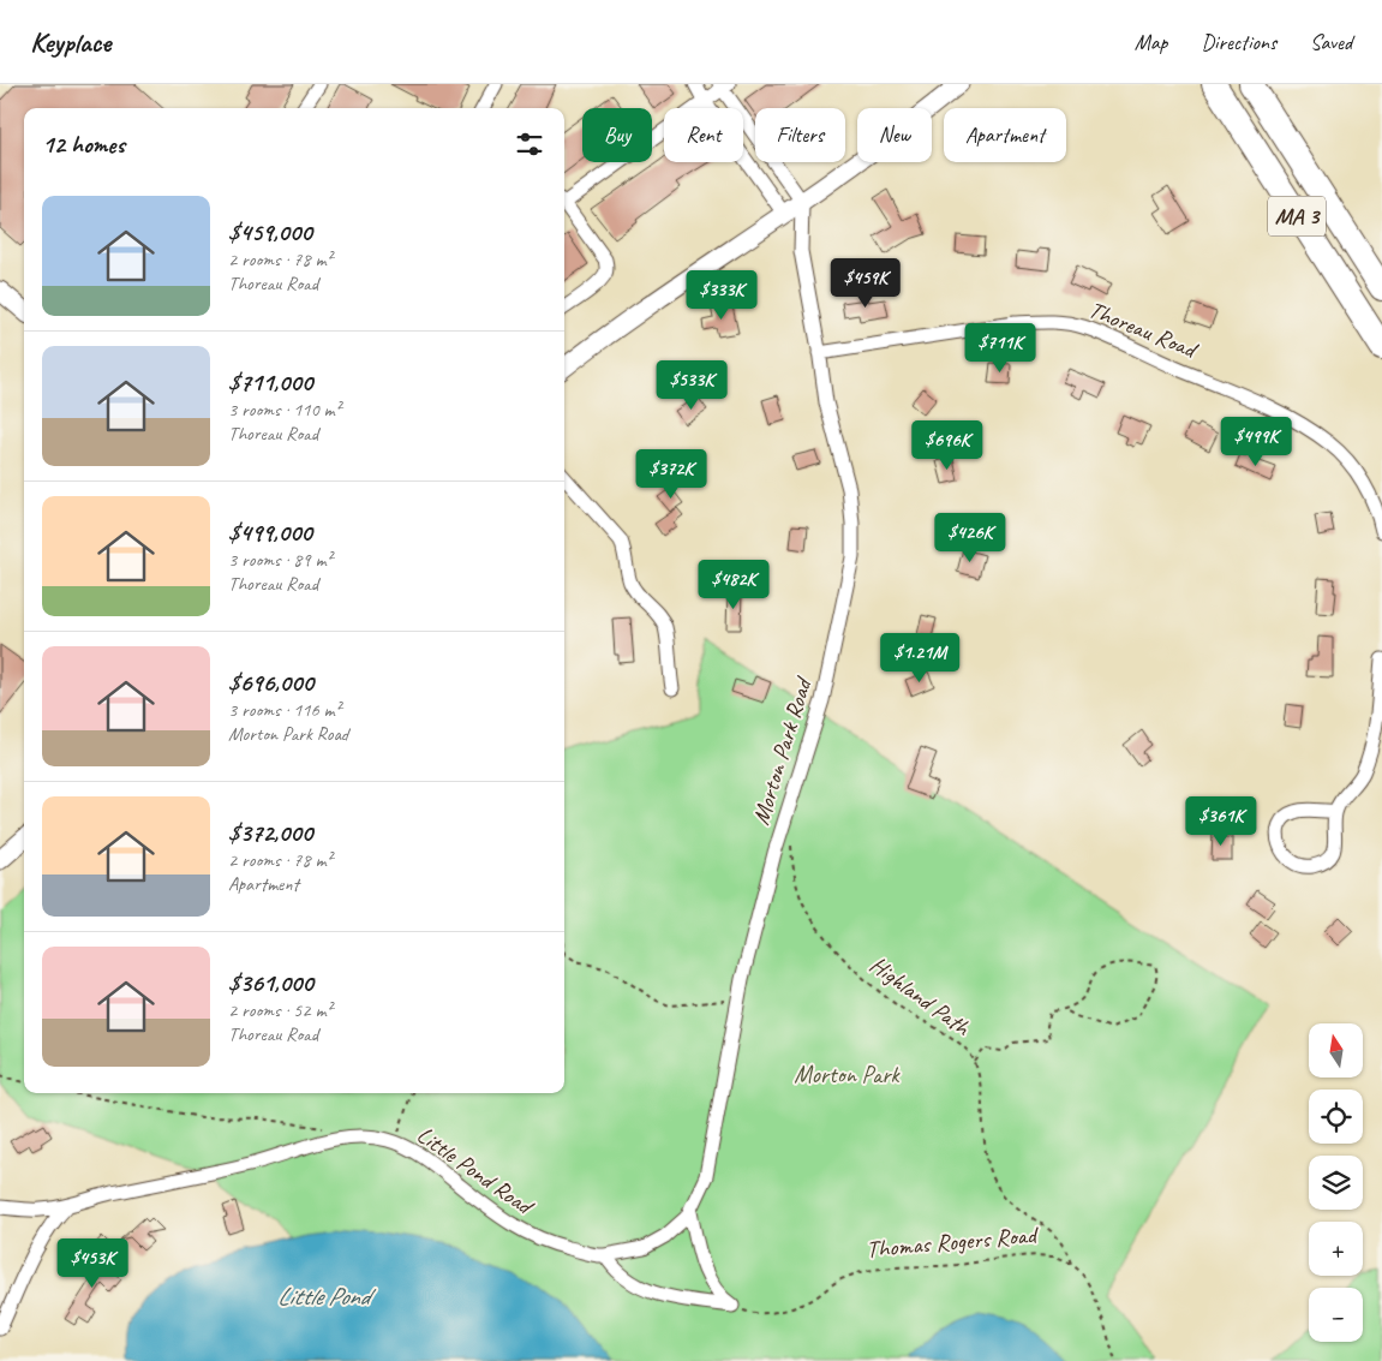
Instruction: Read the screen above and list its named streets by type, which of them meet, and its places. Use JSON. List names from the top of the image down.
{
  "streets": {
    "highway": ["MA 3"],
    "street": ["Thoreau Road", "Morton Park Road", "Little Pond Road"],
    "path": ["Highland Path", "Thomas Rogers Road"]
  },
  "crossings": [
    ["Thoreau Road", "Morton Park Road"],
    ["Morton Park Road", "Little Pond Road"],
    ["Highland Path", "Thomas Rogers Road"]
  ],
  "water": ["Little Pond"],
  "parks": ["Morton Park"],
  "north": "top",
  "page": {
    "header": "Keyplace",
    "nav": ["Map", "Directions", "Saved"],
    "chip": [
      "Buy",
      "Rent",
      "Filters",
      "New",
      "Apartment"
    ],
    "heading": "12 homes",
    "list": [
      {
        "name": "$459,000",
        "note": "2 rooms · 78 m² · Thoreau Road"
      },
      {
        "name": "$711,000",
        "note": "3 rooms · 110 m² · Thoreau Road"
      },
      {
        "name": "$499,000",
        "note": "3 rooms · 89 m² · Thoreau Road"
      },
      {
        "name": "$696,000",
        "note": "3 rooms · 116 m² · Morton Park Road"
      },
      {
        "name": "$372,000",
        "note": "2 rooms · 78 m² · Apartment"
      },
      {
        "name": "$361,000",
        "note": "2 rooms · 52 m² · Thoreau Road"
      }
    ],
    "price": [
      "$459K",
      "$333K",
      "$711K",
      "$533K",
      "$499K",
      "$696K",
      "$372K",
      "$426K",
      "$482K",
      "$1.21M",
      "$361K",
      "$453K"
    ],
    "map_buttons": ["+", "−"]
  }
}
